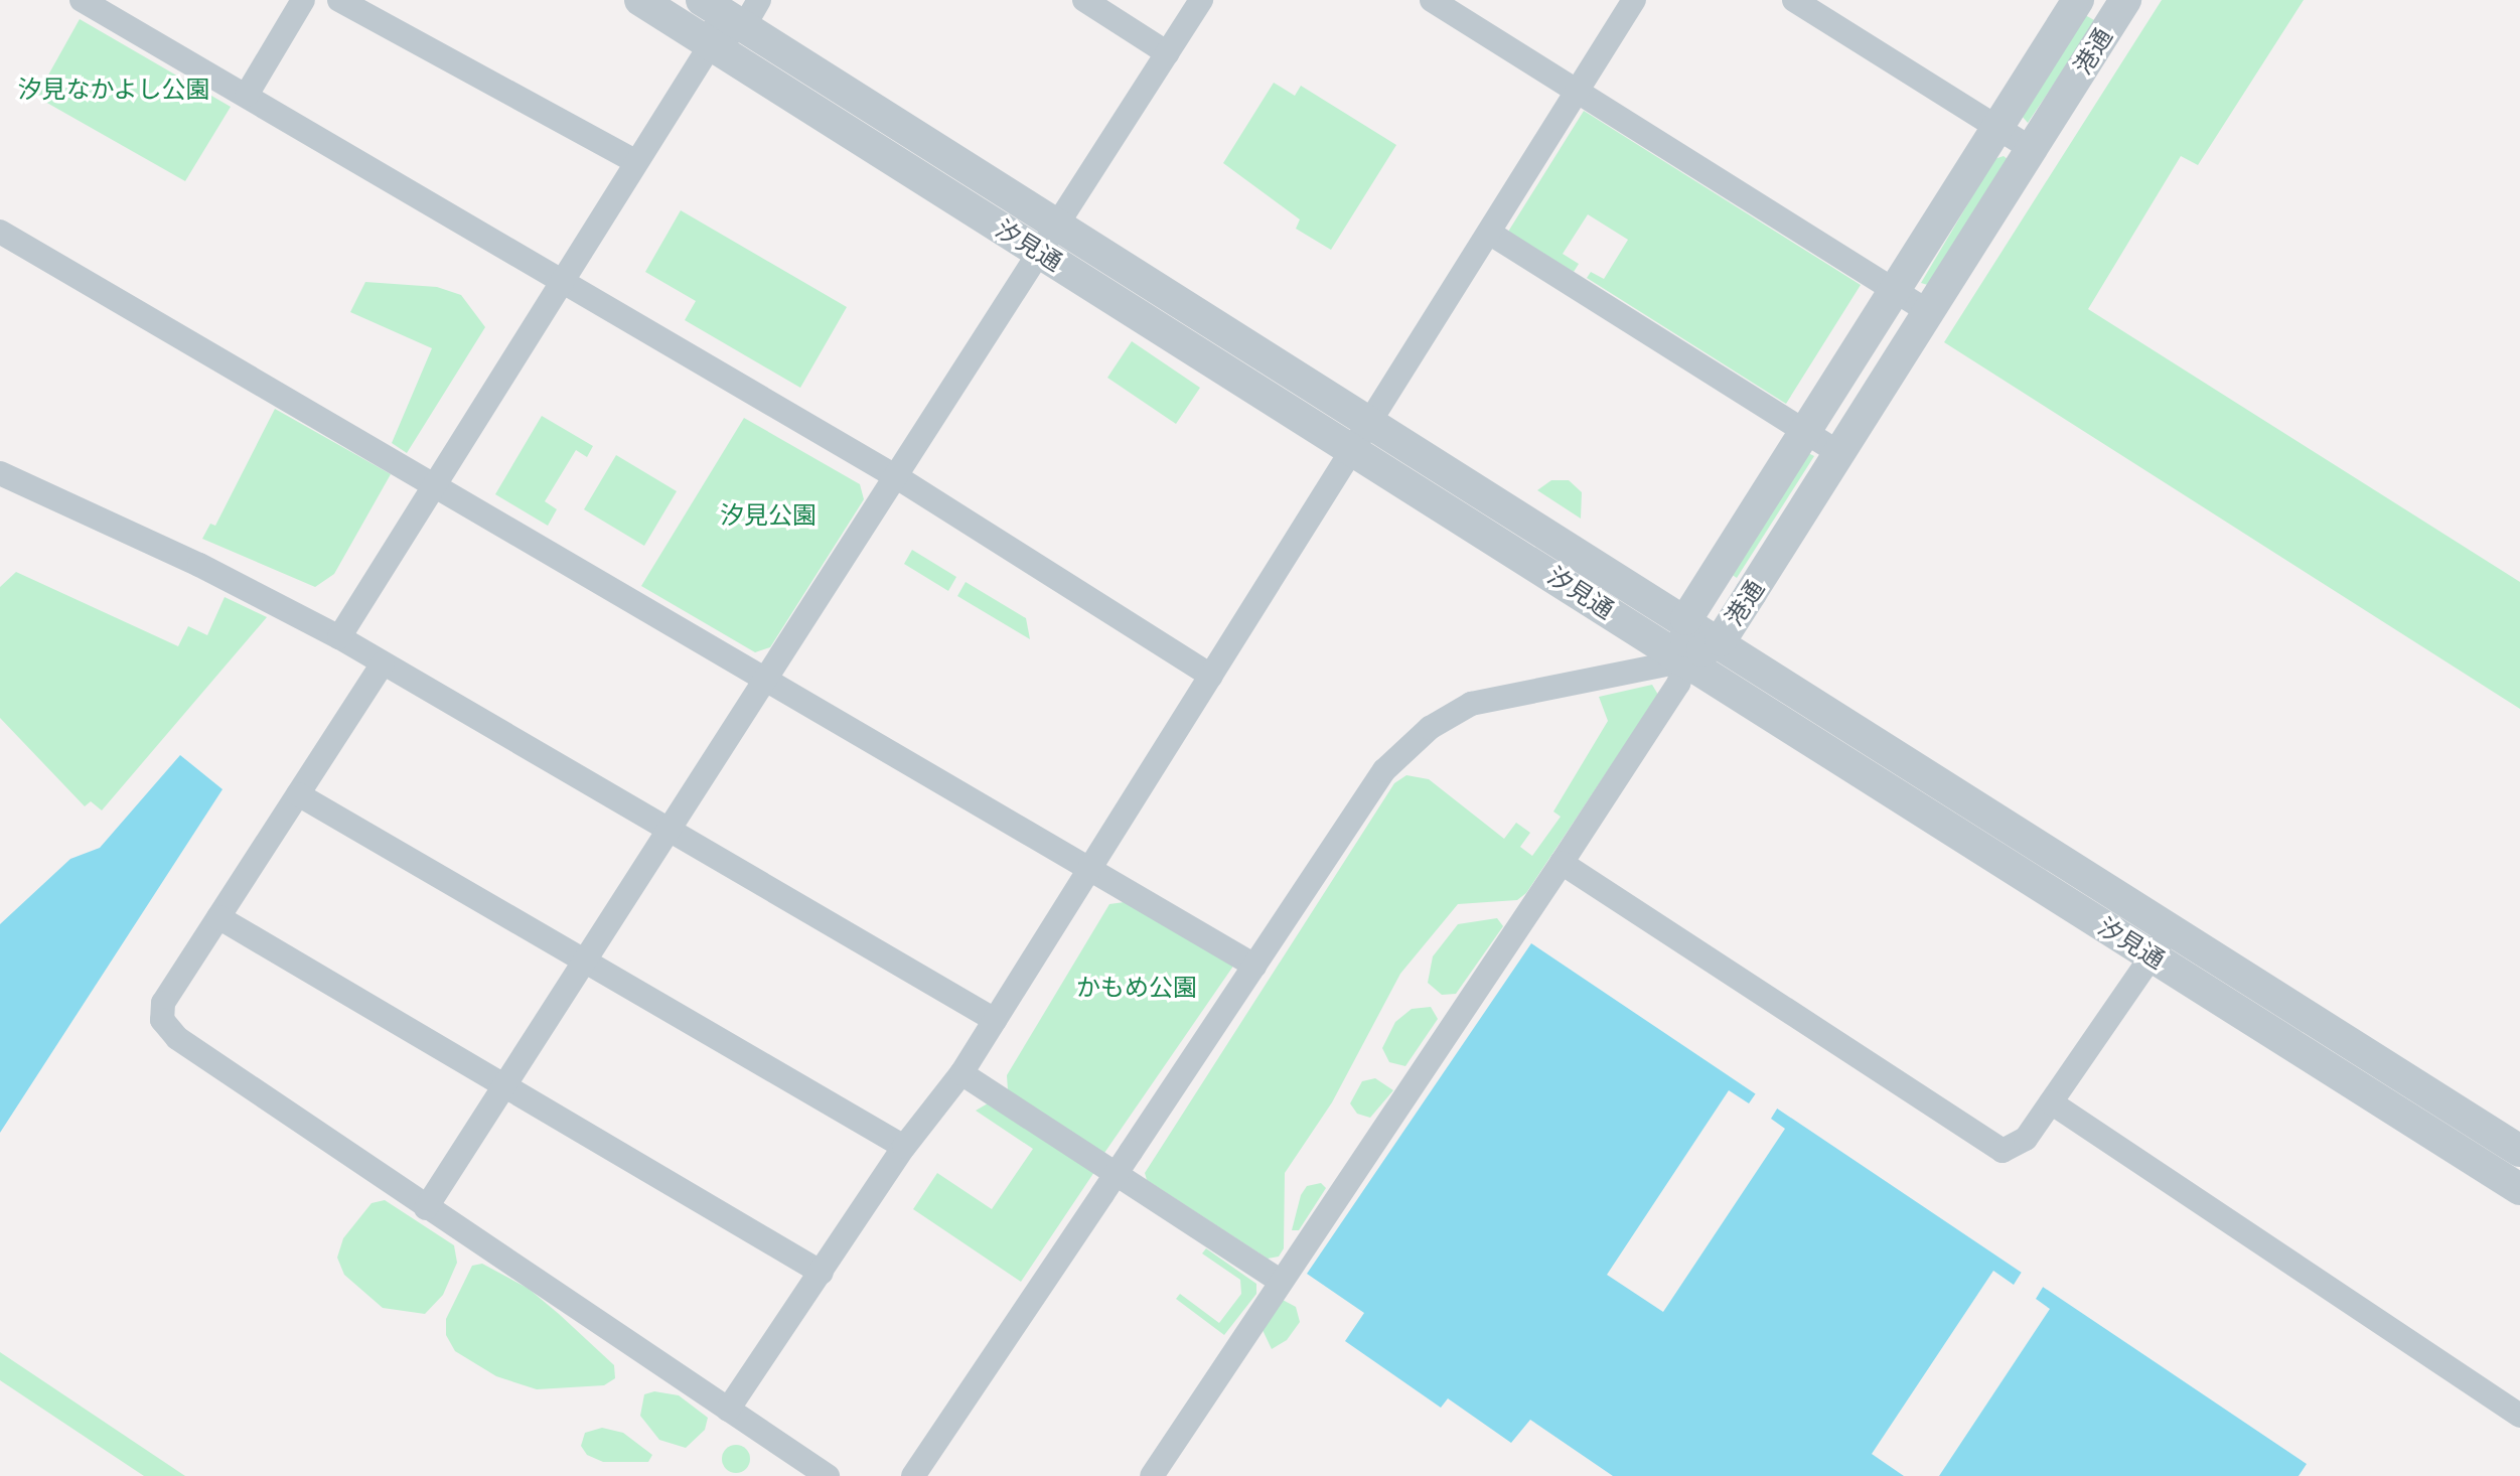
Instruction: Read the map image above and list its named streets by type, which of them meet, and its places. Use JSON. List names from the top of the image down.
{
  "streets": {
    "street": ["港通", "汐見通"]
  },
  "crossings": [
    ["港通", "汐見通"]
  ],
  "parks": ["汐見なかよし公園", "汐見公園", "かもめ公園"]
}
